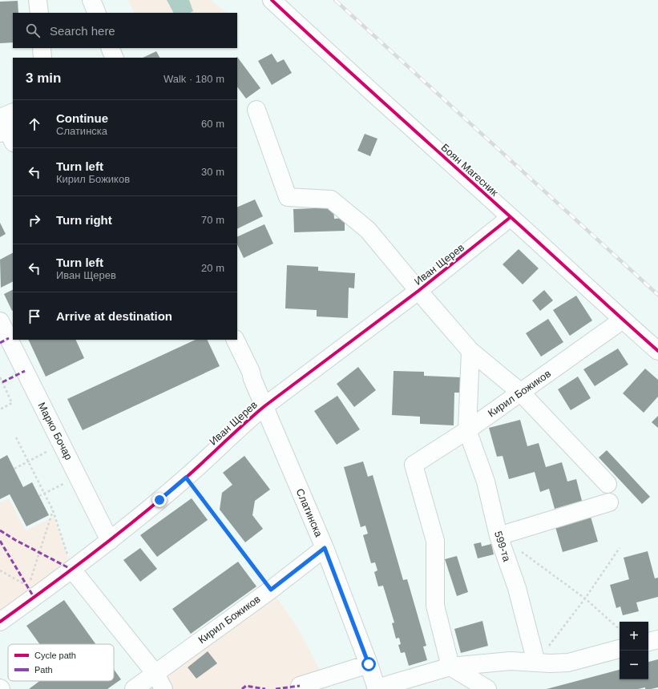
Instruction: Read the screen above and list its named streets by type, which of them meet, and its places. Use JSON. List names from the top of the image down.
{
  "streets": {
    "street": [
      "Боян Магесник",
      "Иван Щерев",
      "Кирил Божиков",
      "Марко Бочар",
      "Слатинска",
      "599-та"
    ]
  },
  "crossings": [
    ["Боян Магесник", "Иван Щерев"],
    ["Боян Магесник", "Кирил Божиков"],
    ["Иван Щерев", "Марко Бочар"],
    ["Иван Щерев", "Слатинска"],
    ["Кирил Божиков", "Слатинска"],
    ["Кирил Божиков", "599-та"]
  ],
  "legend": ["Cycle path", "Path"],
  "page": {
    "search": "Search here",
    "heading": ["3 min", "Walk · 180 m"],
    "list": [
      ["Continue", "Слатинска", "60 m"],
      ["Turn left", "Кирил Божиков", "30 m"],
      ["Turn right", "70 m"],
      ["Turn left", "Иван Щерев", "20 m"],
      "Arrive at destination"
    ],
    "map_buttons": ["+", "−"]
  }
}
